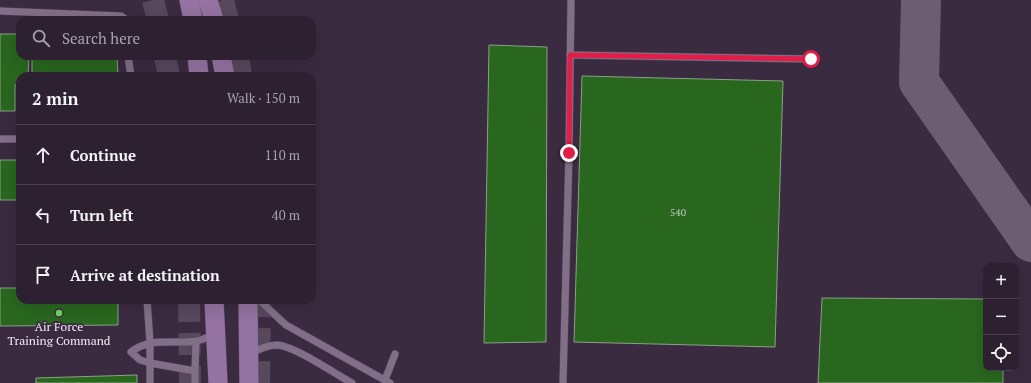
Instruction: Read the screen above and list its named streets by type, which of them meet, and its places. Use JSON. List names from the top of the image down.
{
  "places": ["Air Force Training Command"],
  "house_numbers": ["540"],
  "page": {
    "search": "Search here",
    "heading": ["2 min", "Walk · 150 m"],
    "list": [
      ["Continue", "110 m"],
      ["Turn left", "40 m"],
      "Arrive at destination"
    ],
    "map_buttons": ["+", "−"]
  }
}
